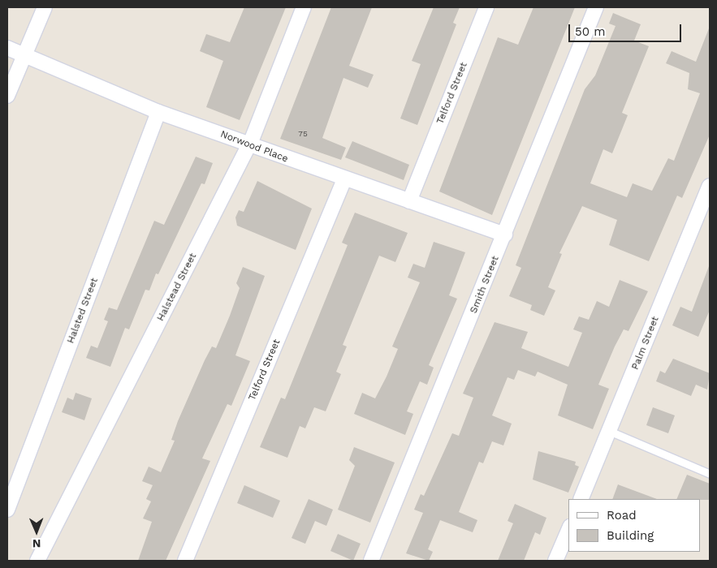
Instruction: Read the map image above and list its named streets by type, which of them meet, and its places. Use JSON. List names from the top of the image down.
{
  "streets": {
    "street": [
      "Telford Street",
      "Norwood Place",
      "Smith Street",
      "Halstead Street",
      "Halsted Street",
      "Palm Street"
    ]
  },
  "crossings": [
    ["Telford Street", "Norwood Place"],
    ["Norwood Place", "Smith Street"],
    ["Norwood Place", "Halstead Street"],
    ["Norwood Place", "Halsted Street"]
  ],
  "house_numbers": ["75"],
  "legend": ["Road", "Building"],
  "scale_bar": "50 m",
  "north": "bottom"
}
